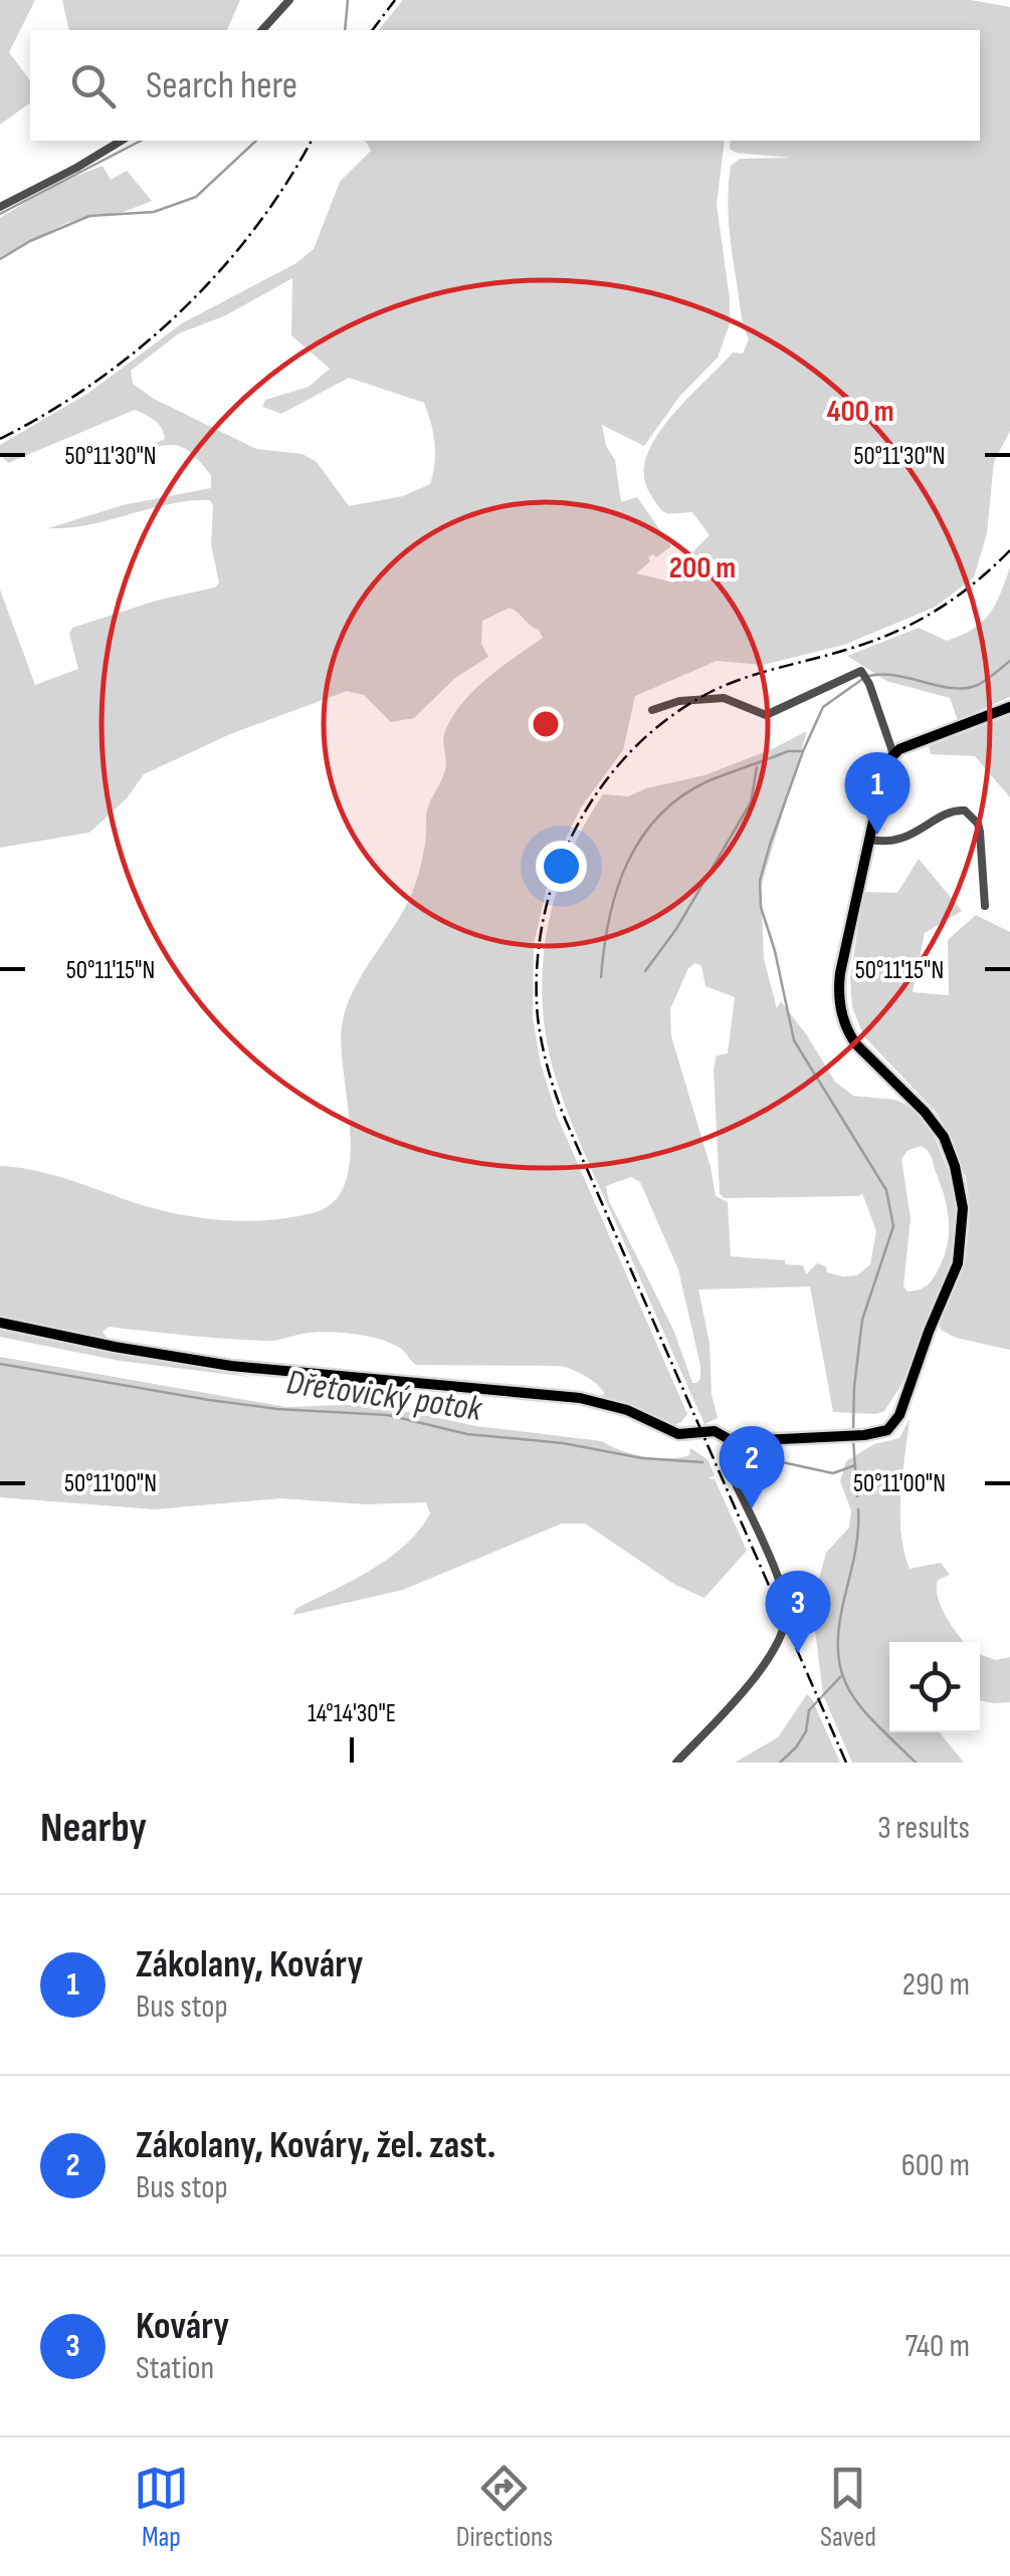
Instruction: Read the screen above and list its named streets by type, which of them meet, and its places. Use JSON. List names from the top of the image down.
{
  "water": ["Dřetovický potok"],
  "page": {
    "search": "Search here",
    "pins": ["1", "2", "3"],
    "heading": ["Nearby", "3 results"],
    "list": [
      {
        "mark": "1",
        "name": "Zákolany, Kováry",
        "note": "Bus stop",
        "value": "290 m"
      },
      {
        "mark": "2",
        "name": "Zákolany, Kováry, žel. zast.",
        "note": "Bus stop",
        "value": "600 m"
      },
      {
        "mark": "3",
        "name": "Kováry",
        "note": "Station",
        "value": "740 m"
      }
    ],
    "nav": ["Map", "Directions", "Saved"]
  },
  "coordinates": [
    "50°11'30\"N",
    "50°11'15\"N",
    "50°11'00\"N",
    "14°14'30\"E"
  ],
  "rings": ["400 m", "200 m"]
}
